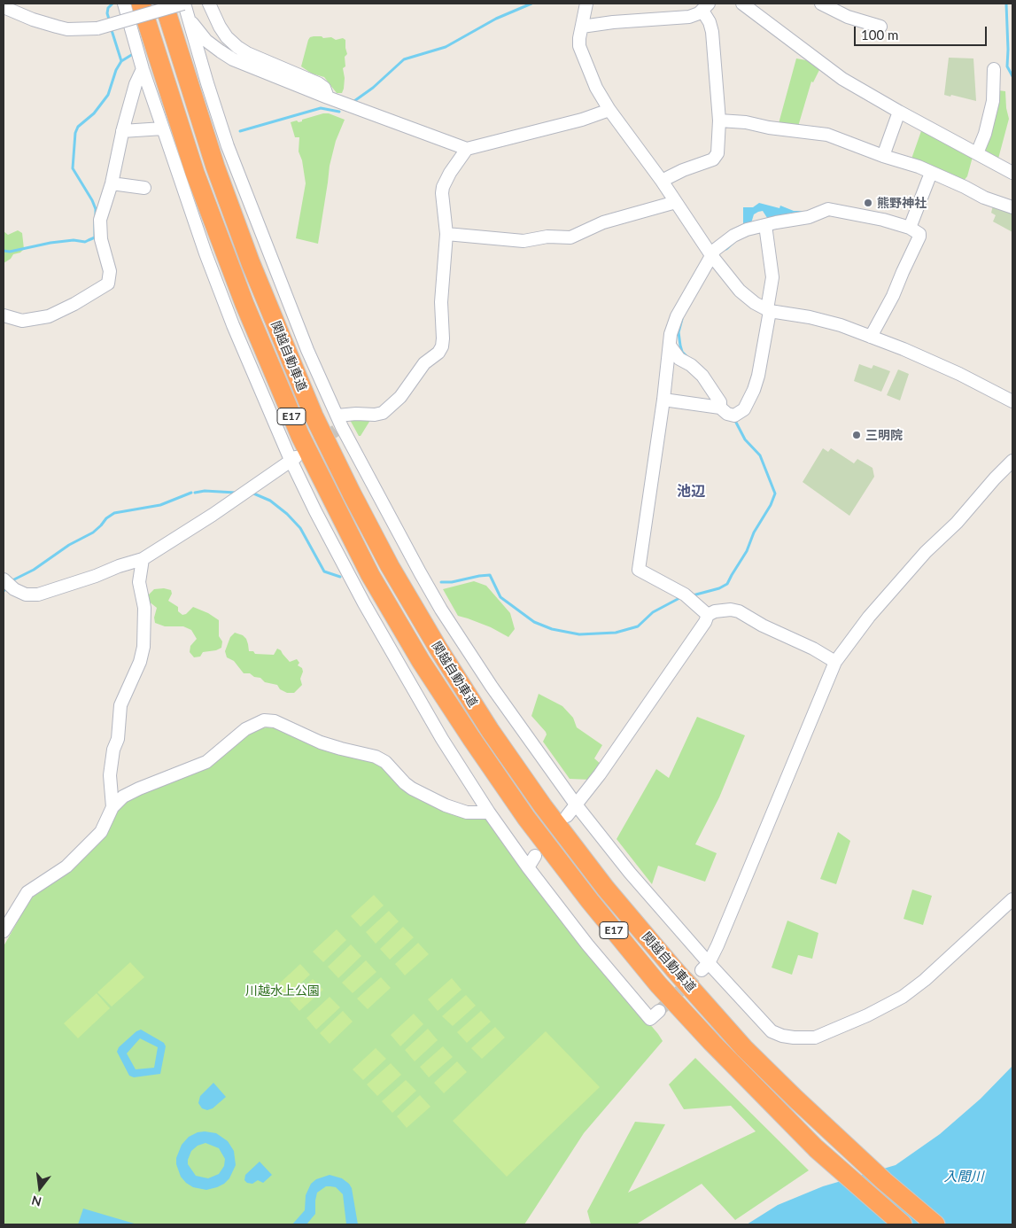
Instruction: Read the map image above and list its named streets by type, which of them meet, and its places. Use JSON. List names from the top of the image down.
{
  "streets": {
    "highway": ["関越自動車道", "E17"]
  },
  "districts": ["池辺"],
  "water": ["入間川"],
  "parks": ["川越水上公園"],
  "places": ["熊野神社", "三明院"],
  "scale_bar": "100 m",
  "north": "bottom"
}
